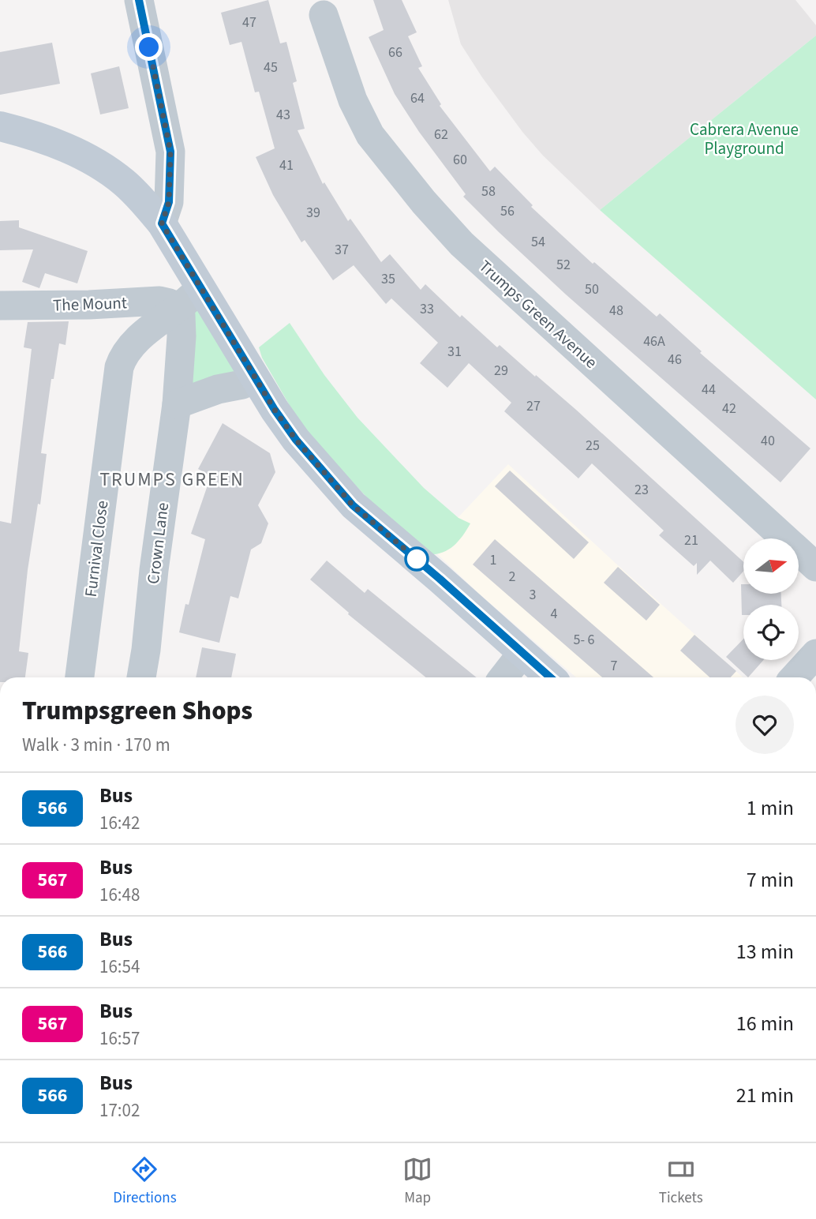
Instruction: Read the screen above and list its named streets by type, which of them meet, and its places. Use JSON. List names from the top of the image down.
{
  "streets": {
    "street": [
      "The Mount",
      "Trumps Green Avenue",
      "Crown Lane",
      "Furnival Close"
    ]
  },
  "crossings": [
    ["The Mount", "Crown Lane"],
    ["The Mount", "Furnival Close"],
    ["Crown Lane", "Furnival Close"]
  ],
  "districts": ["TRUMPS GREEN"],
  "parks": ["Cabrera Avenue Playground"],
  "lines": ["bus line 566"],
  "house_numbers": [
    "47",
    "66",
    "45",
    "64",
    "43",
    "62",
    "60",
    "41",
    "58",
    "56",
    "39",
    "54",
    "37",
    "52",
    "35",
    "50",
    "33",
    "48",
    "46A",
    "31",
    "46",
    "29",
    "44",
    "27",
    "42",
    "40",
    "25",
    "23",
    "21",
    "1",
    "2",
    "3",
    "4",
    "5- 6",
    "7"
  ],
  "north": "right",
  "page": {
    "heading": ["Trumpsgreen Shops", "Walk · 3 min · 170 m"],
    "list": [
      {
        "mark": "566",
        "name": "Bus",
        "note": "16:42",
        "value": "1 min"
      },
      {
        "mark": "567",
        "name": "Bus",
        "note": "16:48",
        "value": "7 min"
      },
      {
        "mark": "566",
        "name": "Bus",
        "note": "16:54",
        "value": "13 min"
      },
      {
        "mark": "567",
        "name": "Bus",
        "note": "16:57",
        "value": "16 min"
      },
      {
        "mark": "566",
        "name": "Bus",
        "note": "17:02",
        "value": "21 min"
      }
    ],
    "tabs": ["Directions", "Map", "Tickets"]
  }
}
